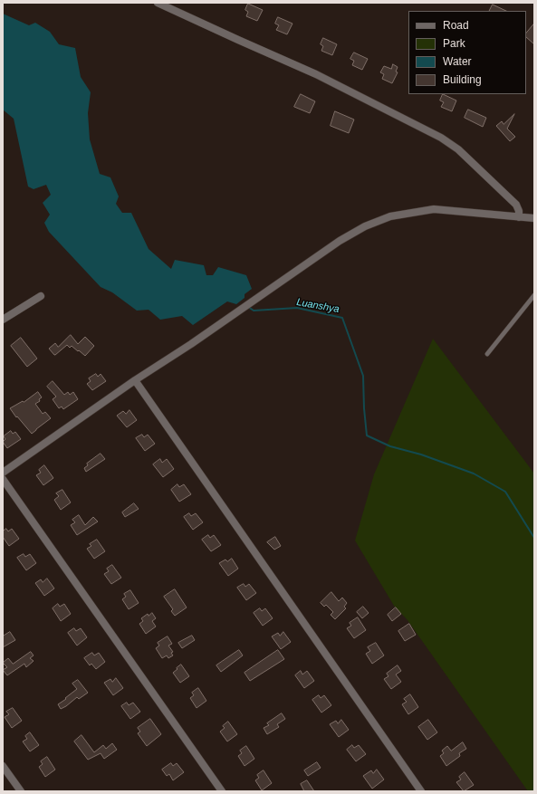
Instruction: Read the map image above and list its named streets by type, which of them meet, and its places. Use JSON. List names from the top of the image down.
{
  "water": ["Luanshya"],
  "legend": [
    "Road",
    "Park",
    "Water",
    "Building"
  ]
}
